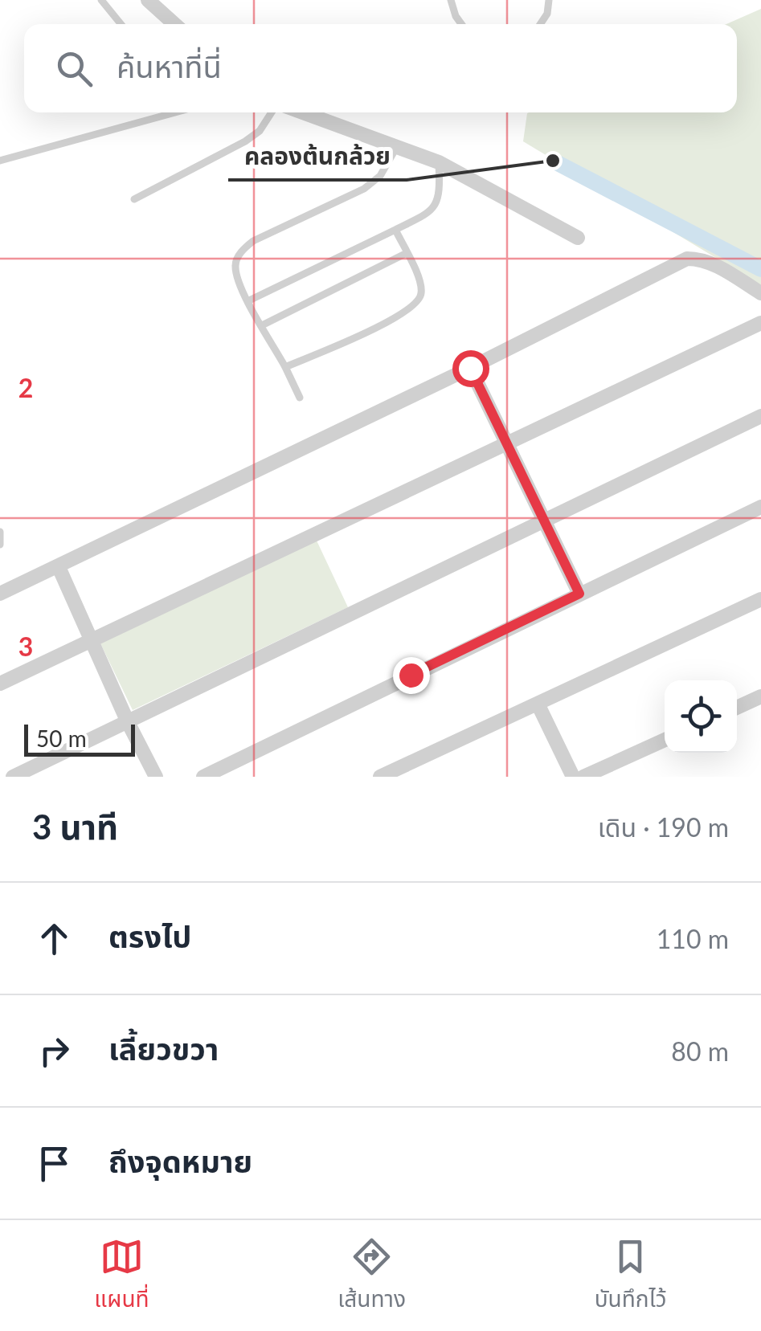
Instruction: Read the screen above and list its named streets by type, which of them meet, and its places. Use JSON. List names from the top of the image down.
{
  "places": ["คลองต้นกล้วย"],
  "scale_bar": "50 m",
  "page": {
    "search": "ค้นหาที่นี่",
    "scale": "50 m",
    "heading": ["3 นาที", "เดิน · 190 m"],
    "list": [
      ["ตรงไป", "110 m"],
      ["เลี้ยวขวา", "80 m"],
      "ถึงจุดหมาย"
    ],
    "nav": ["แผนที่", "เส้นทาง", "บันทึกไว้"]
  },
  "grid": {
    "rows": ["2", "3"]
  }
}
